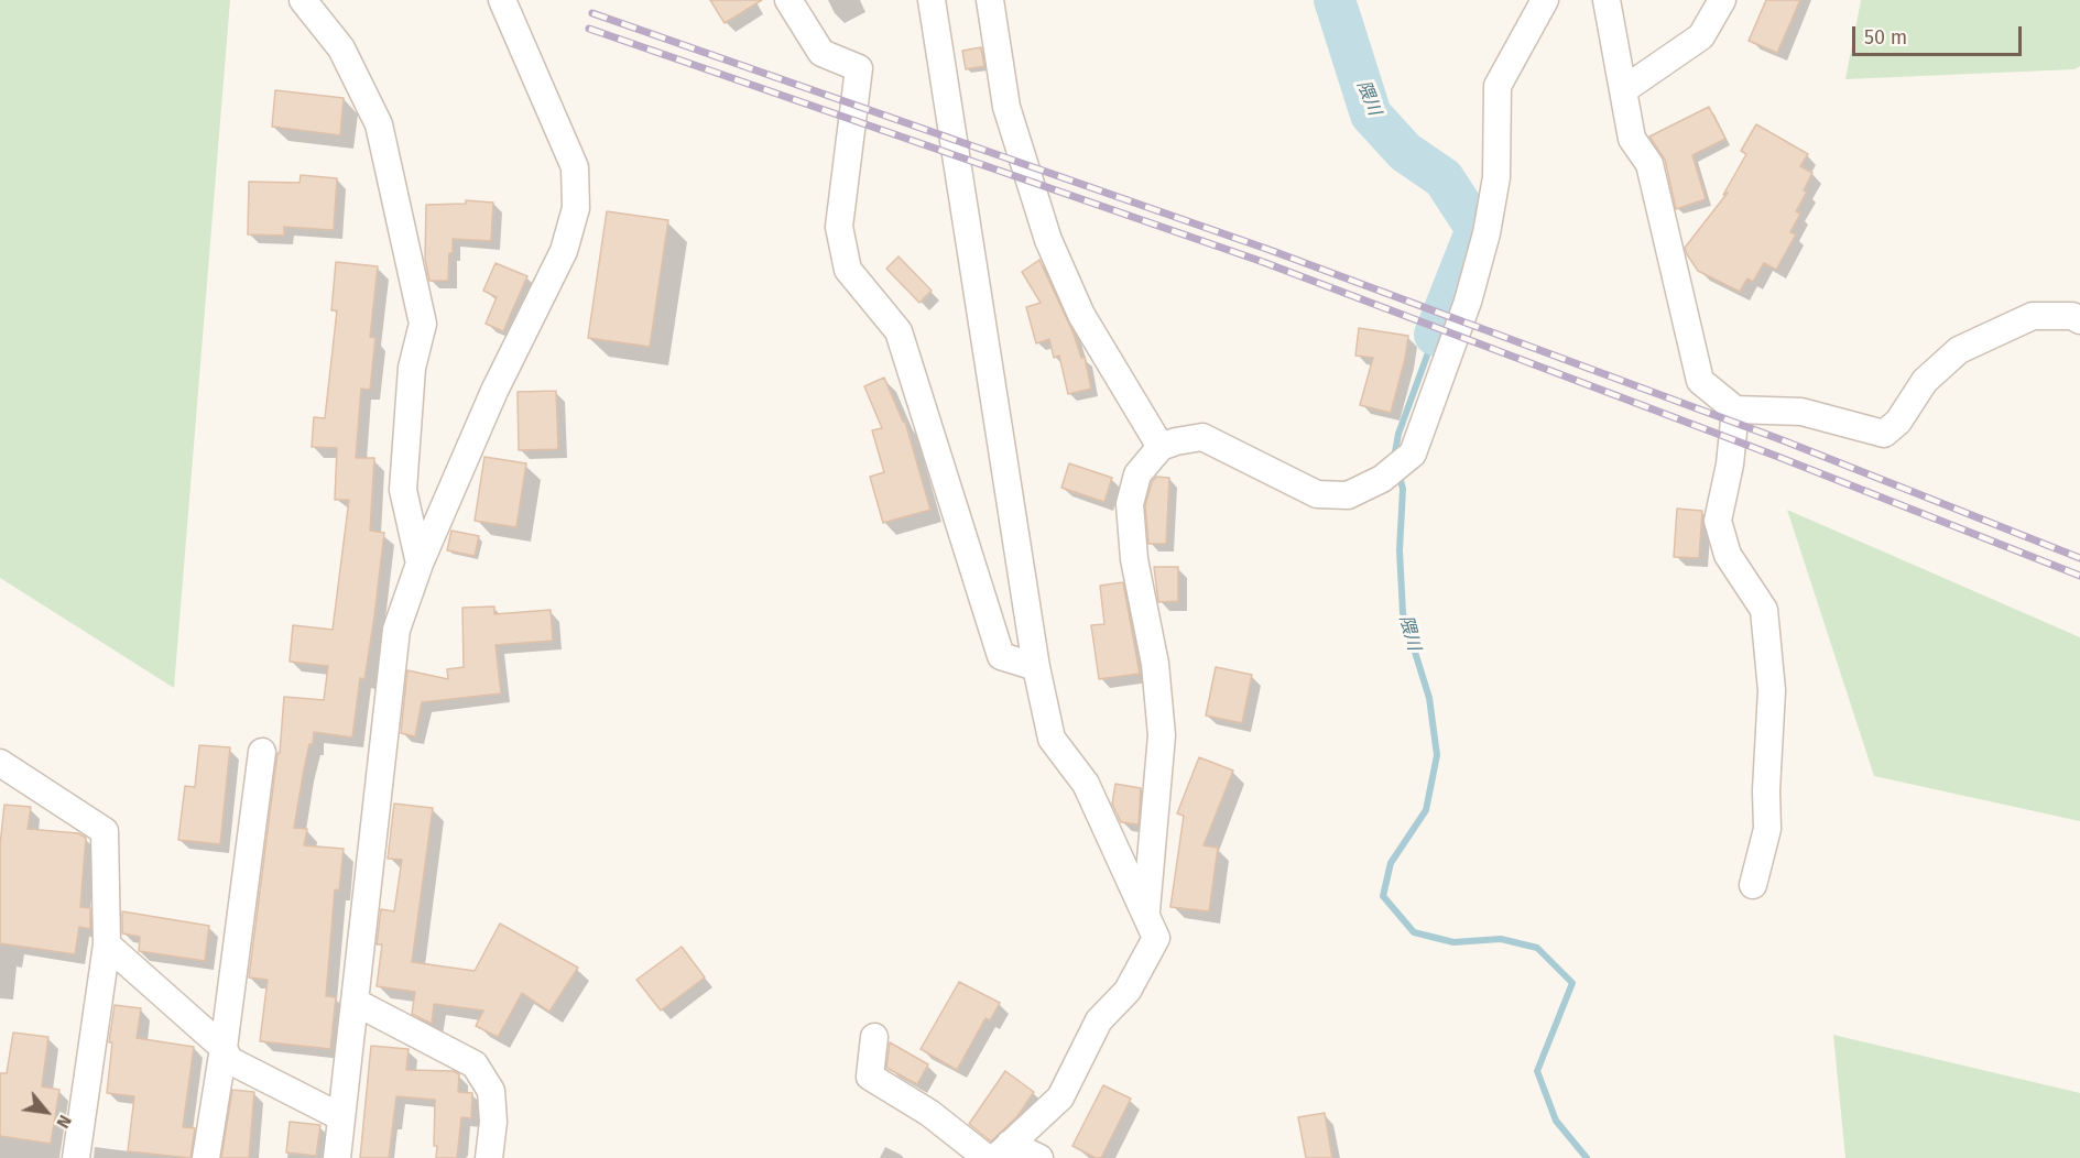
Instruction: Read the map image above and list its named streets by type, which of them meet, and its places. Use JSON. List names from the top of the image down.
{
  "water": ["隈川"],
  "scale_bar": "50 m",
  "north": "bottom right"
}
